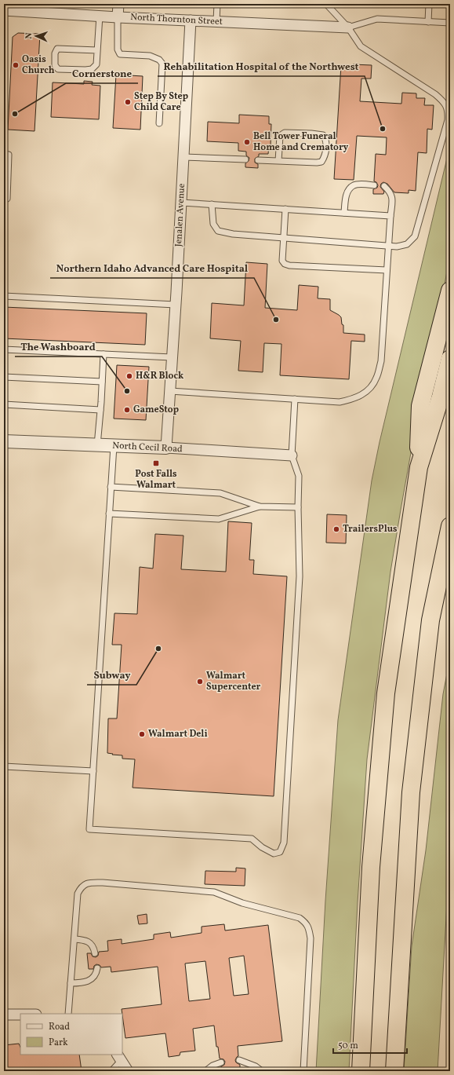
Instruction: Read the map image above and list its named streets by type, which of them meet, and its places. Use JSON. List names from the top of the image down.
{
  "streets": {
    "street": ["North Thornton Street", "Jenalen Avenue", "North Cecil Road"]
  },
  "crossings": [
    ["North Thornton Street", "Jenalen Avenue"],
    ["Jenalen Avenue", "North Cecil Road"]
  ],
  "places": {
    "other": [
      "Oasis Church",
      "Step By Step Child Care",
      "Cornerstone",
      "Rehabilitation Hospital of the Northwest",
      "Bell Tower Funeral Home and Crematory",
      "Northern Idaho Advanced Care Hospital",
      "H&R Block",
      "The Washboard",
      "GameStop",
      "TrailersPlus",
      "Subway",
      "Walmart Supercenter",
      "Walmart Deli"
    ],
    "transit": ["Post Falls Walmart"]
  },
  "legend": ["Road", "Park"],
  "scale_bar": "50 m",
  "north": "left"
}
